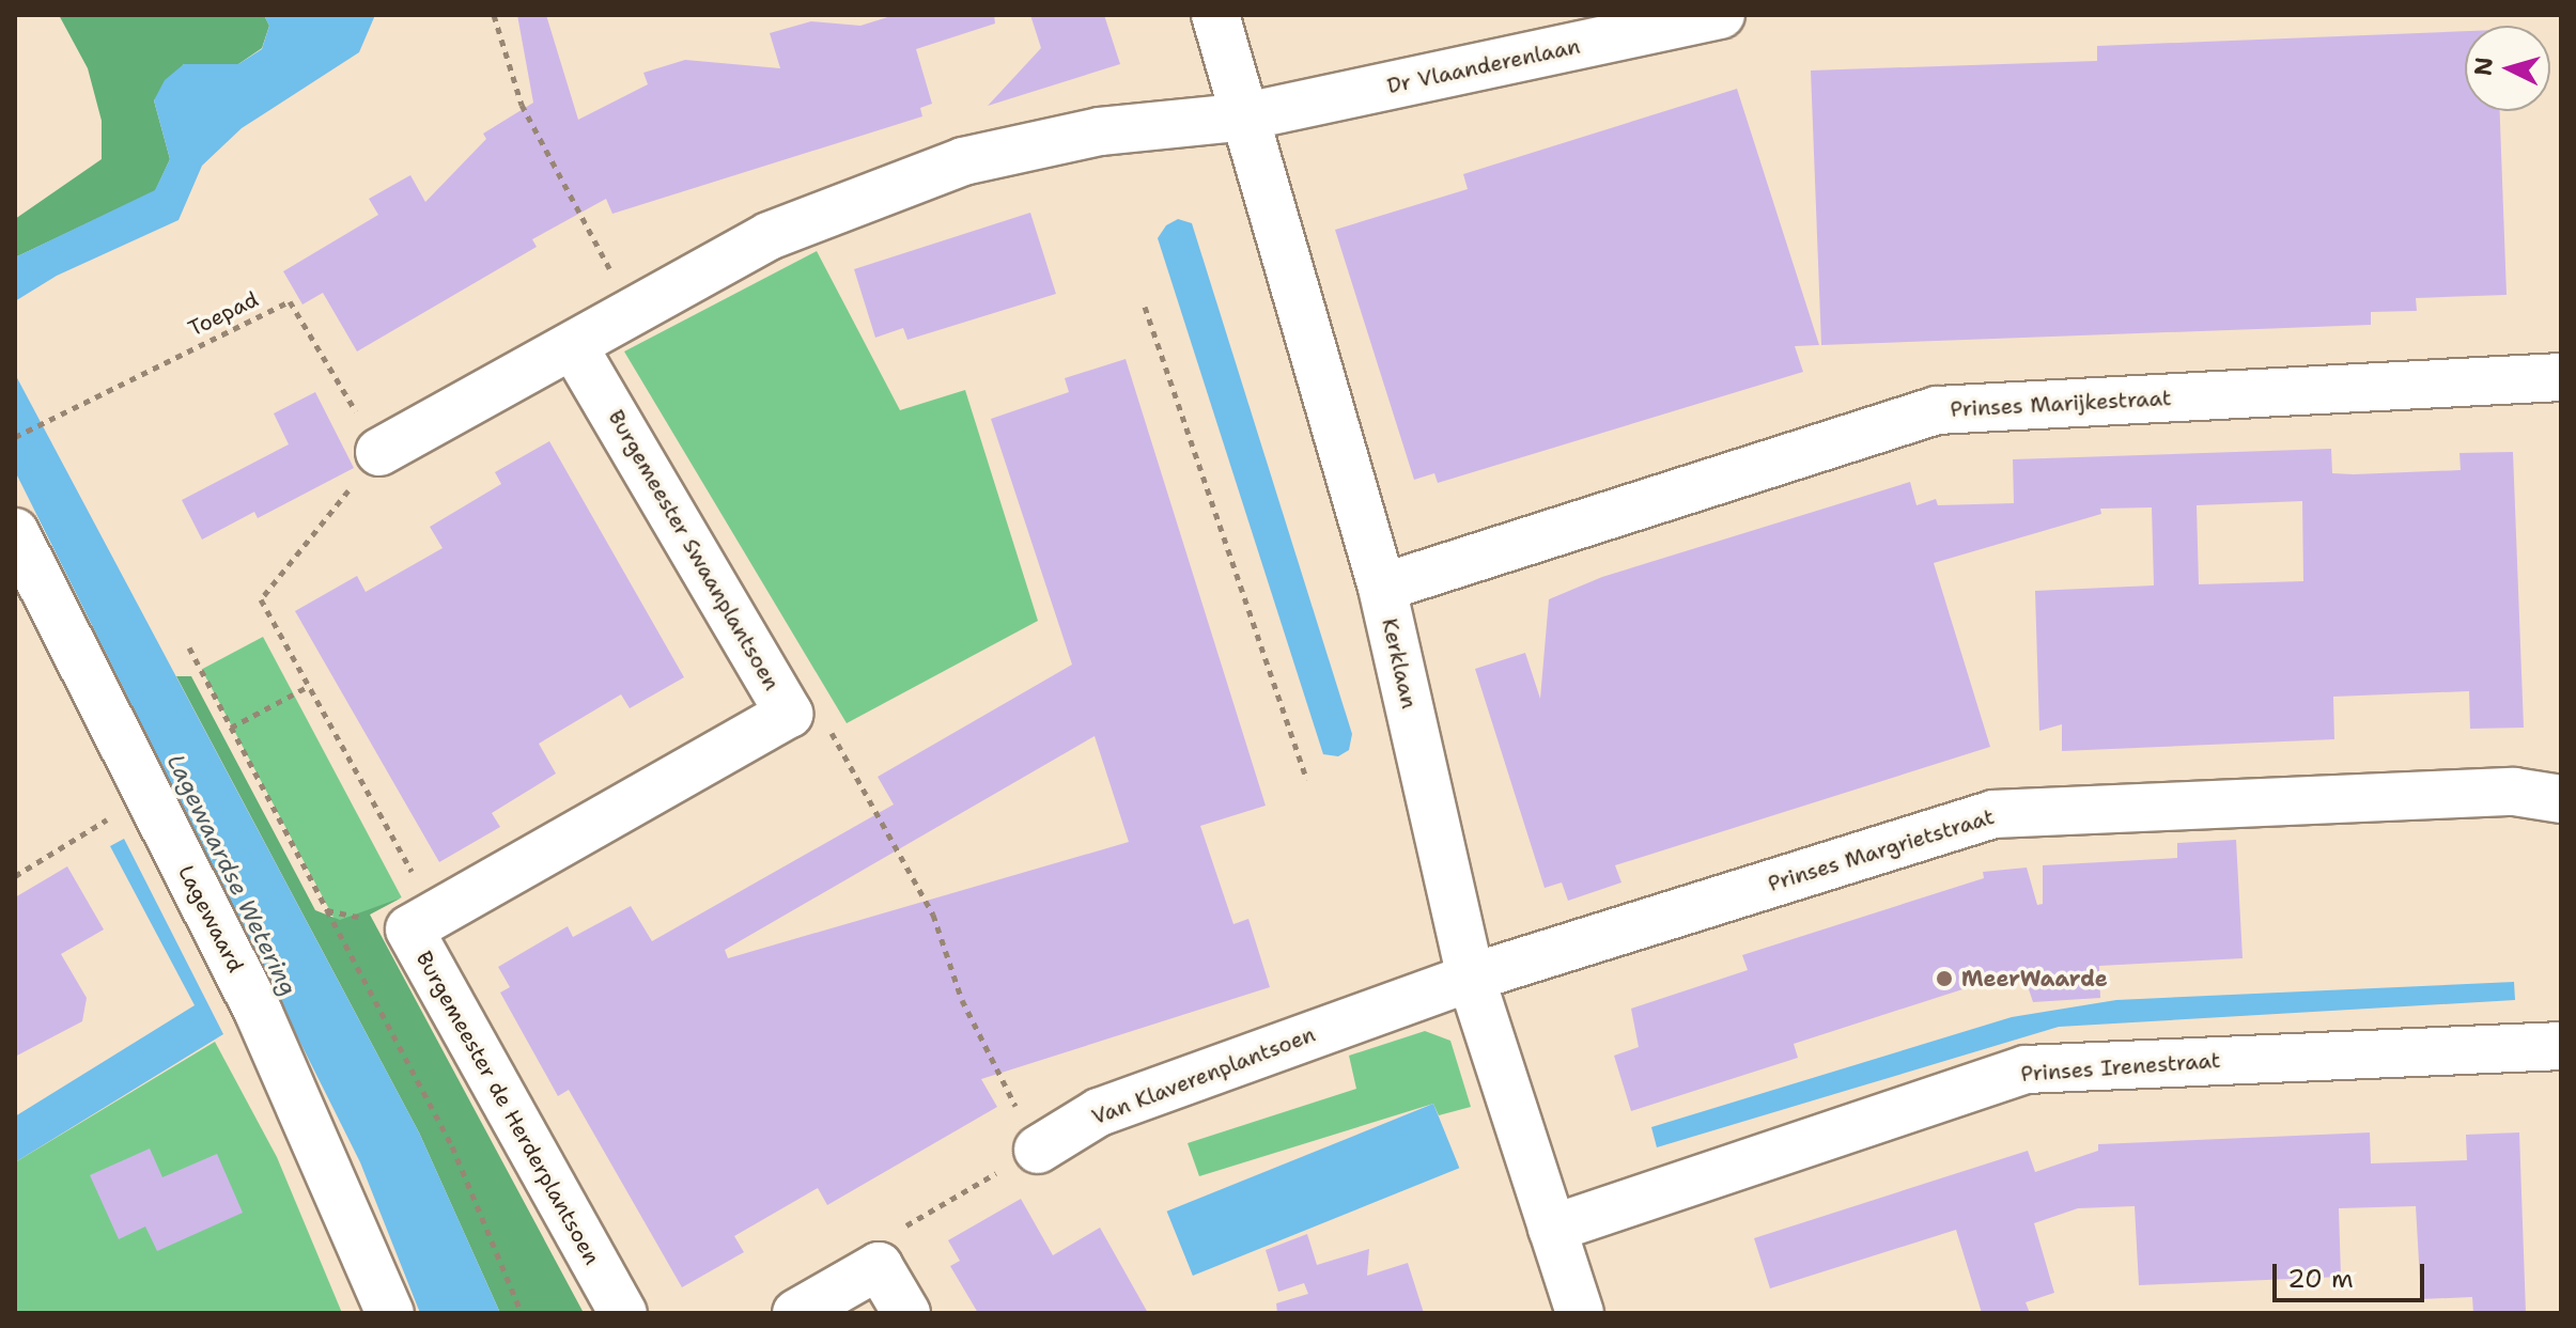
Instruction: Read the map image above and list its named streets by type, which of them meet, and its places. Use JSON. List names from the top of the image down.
{
  "streets": {
    "street": [
      "Dr Vlaanderenlaan",
      "Prinses Marijkestraat",
      "Burgemeester Swaanplantsoen",
      "Kerklaan",
      "Prinses Margrietstraat",
      "Lagewaard",
      "Prinses Irenestraat",
      "Van Klaverenplantsoen",
      "Burgemeester de Herderplantsoen"
    ],
    "path": ["Toepad"]
  },
  "crossings": [
    ["Dr Vlaanderenlaan", "Kerklaan"],
    ["Prinses Marijkestraat", "Kerklaan"],
    ["Burgemeester Swaanplantsoen", "Burgemeester de Herderplantsoen"],
    ["Kerklaan", "Prinses Margrietstraat"],
    ["Kerklaan", "Prinses Irenestraat"],
    ["Kerklaan", "Van Klaverenplantsoen"],
    ["Prinses Margrietstraat", "Van Klaverenplantsoen"]
  ],
  "water": ["Lagewaardse Wetering"],
  "places": ["MeerWaarde"],
  "scale_bar": "20 m",
  "north": "left"
}
